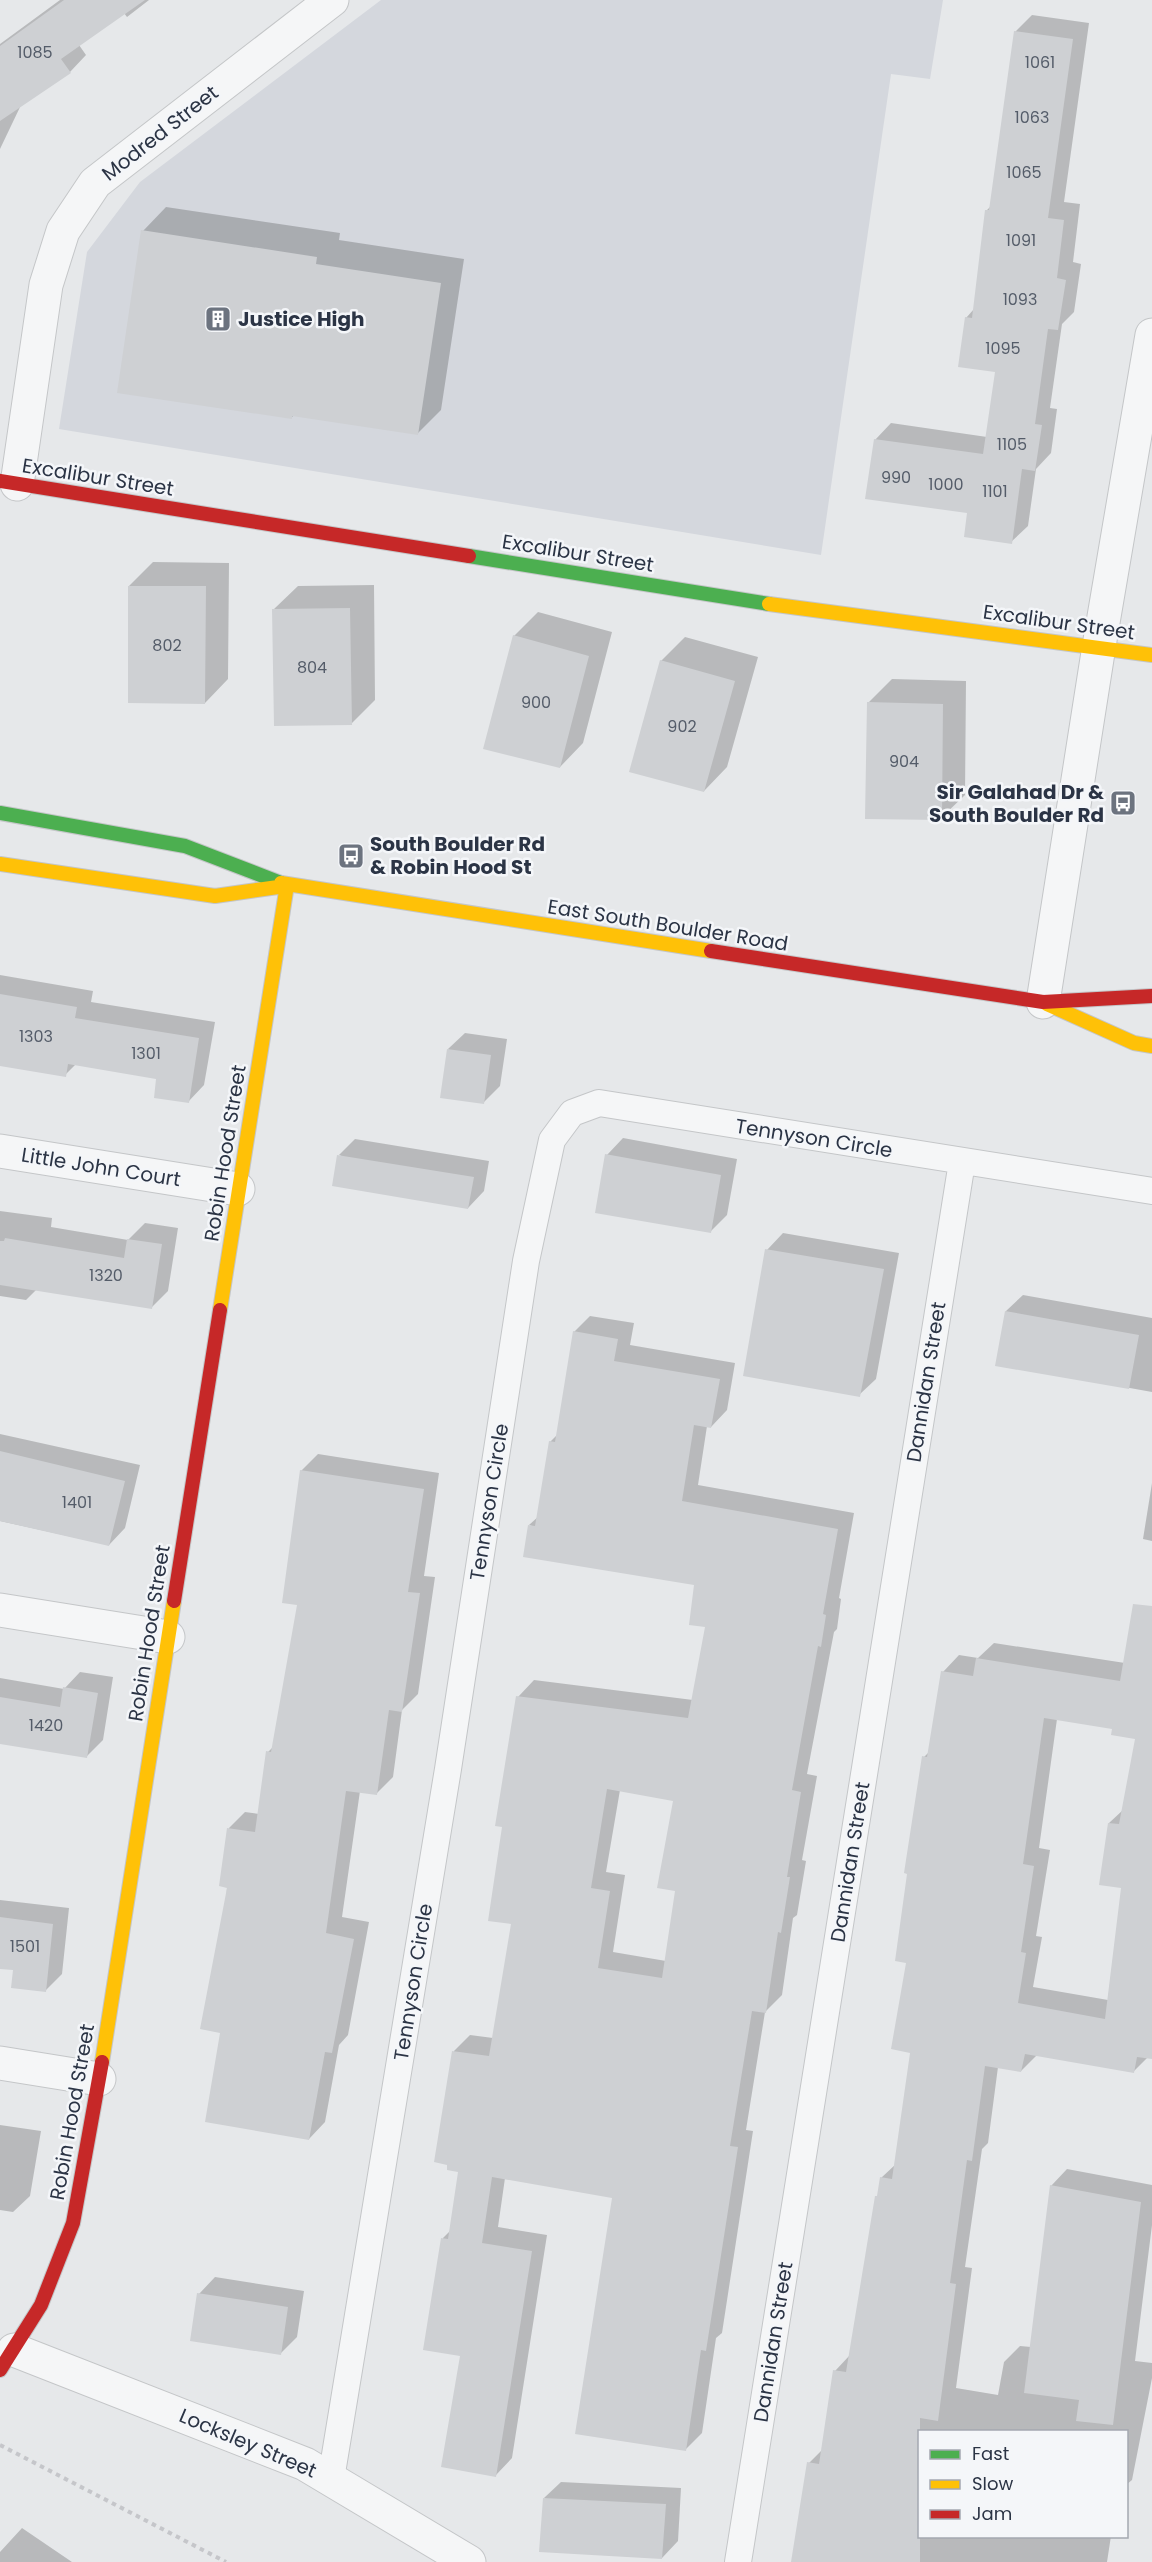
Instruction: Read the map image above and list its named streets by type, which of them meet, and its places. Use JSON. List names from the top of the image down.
{
  "streets": {
    "street": [
      "Modred Street",
      "Excalibur Street",
      "East South Boulder Road",
      "Robin Hood Street",
      "Little John Court",
      "Locksley Street"
    ],
    "lane": ["Tennyson Circle", "Dannidan Street"]
  },
  "crossings": [
    ["Modred Street", "Excalibur Street"],
    ["East South Boulder Road", "Robin Hood Street"],
    ["Tennyson Circle", "Dannidan Street"],
    ["Tennyson Circle", "Locksley Street"],
    ["Robin Hood Street", "Little John Court"],
    ["Robin Hood Street", "Locksley Street"]
  ],
  "places": {
    "building": ["Justice High"],
    "bus stop": ["Sir Galahad Dr & South Boulder Rd", "South Boulder Rd & Robin Hood St"]
  },
  "house_numbers": [
    "1085",
    "1061",
    "1063",
    "1065",
    "1091",
    "1093",
    "1095",
    "1105",
    "990",
    "1000",
    "1101",
    "802",
    "804",
    "900",
    "902",
    "904",
    "1303",
    "1301",
    "1320",
    "1401",
    "1420",
    "1501"
  ],
  "legend": ["Fast", "Slow", "Jam"]
}
